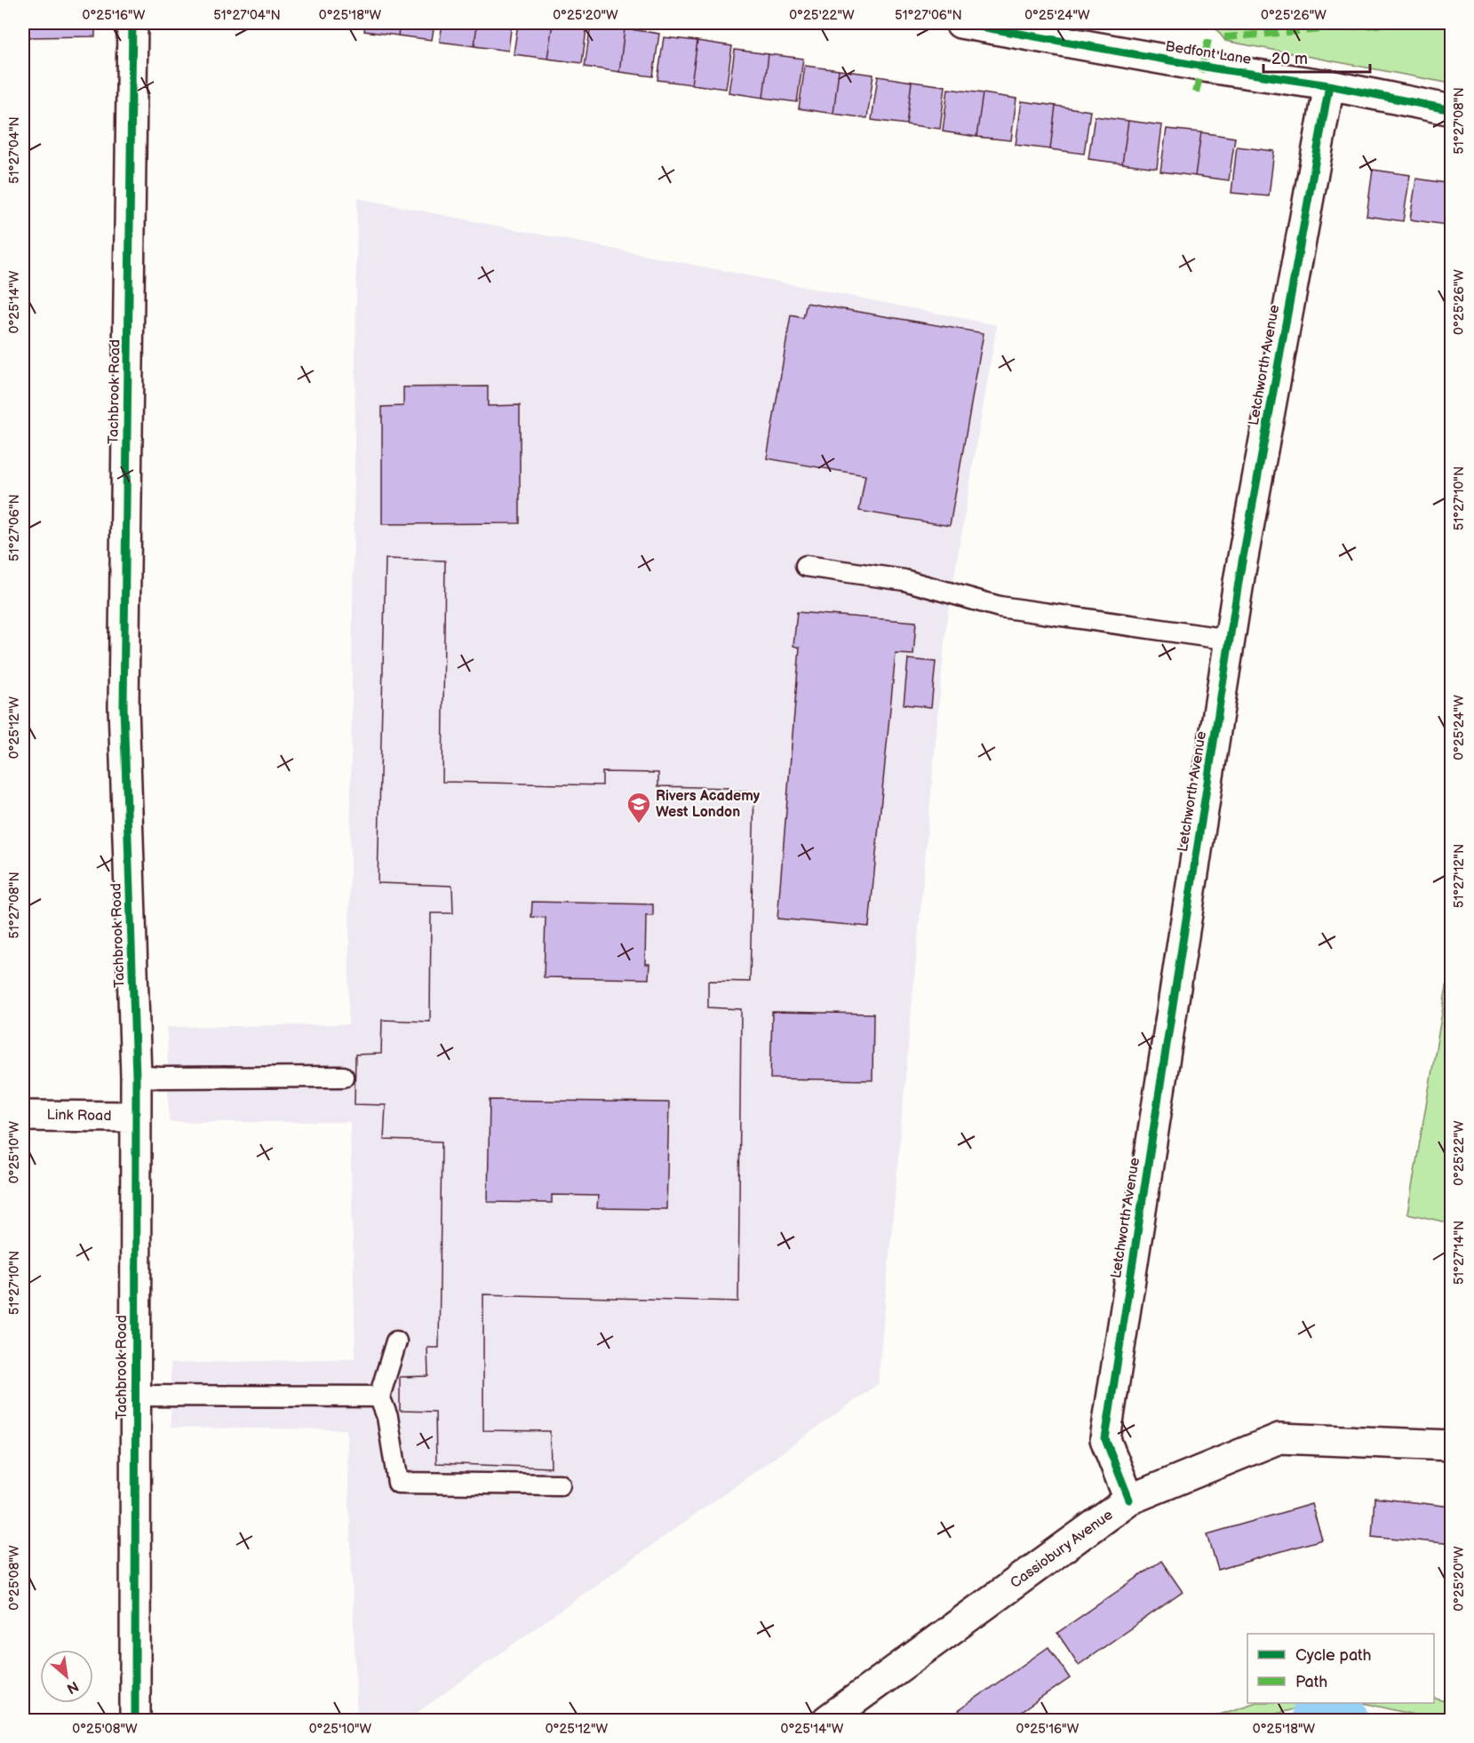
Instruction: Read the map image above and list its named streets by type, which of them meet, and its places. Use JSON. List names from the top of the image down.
{
  "streets": {
    "street": [
      "Bedfont Lane",
      "Letchworth Avenue",
      "Tachbrook Road",
      "Link Road",
      "Cassiobury Avenue"
    ]
  },
  "crossings": [
    ["Bedfont Lane", "Letchworth Avenue"],
    ["Letchworth Avenue", "Cassiobury Avenue"],
    ["Tachbrook Road", "Link Road"]
  ],
  "places": {
    "school or university": ["Rivers Academy West London"]
  },
  "legend": ["Cycle path", "Path"],
  "scale_bar": "20 m",
  "north": "bottom right",
  "coordinates": [
    "0°25'16\"W",
    "51°27'04\"N",
    "0°25'18\"W",
    "0°25'20\"W",
    "0°25'22\"W",
    "51°27'06\"N",
    "0°25'24\"W",
    "0°25'26\"W",
    "51°27'08\"N",
    "0°25'14\"W",
    "51°27'10\"N",
    "0°25'12\"W",
    "51°27'12\"N",
    "0°25'10\"W",
    "51°27'14\"N",
    "0°25'08\"W"
  ]
}
